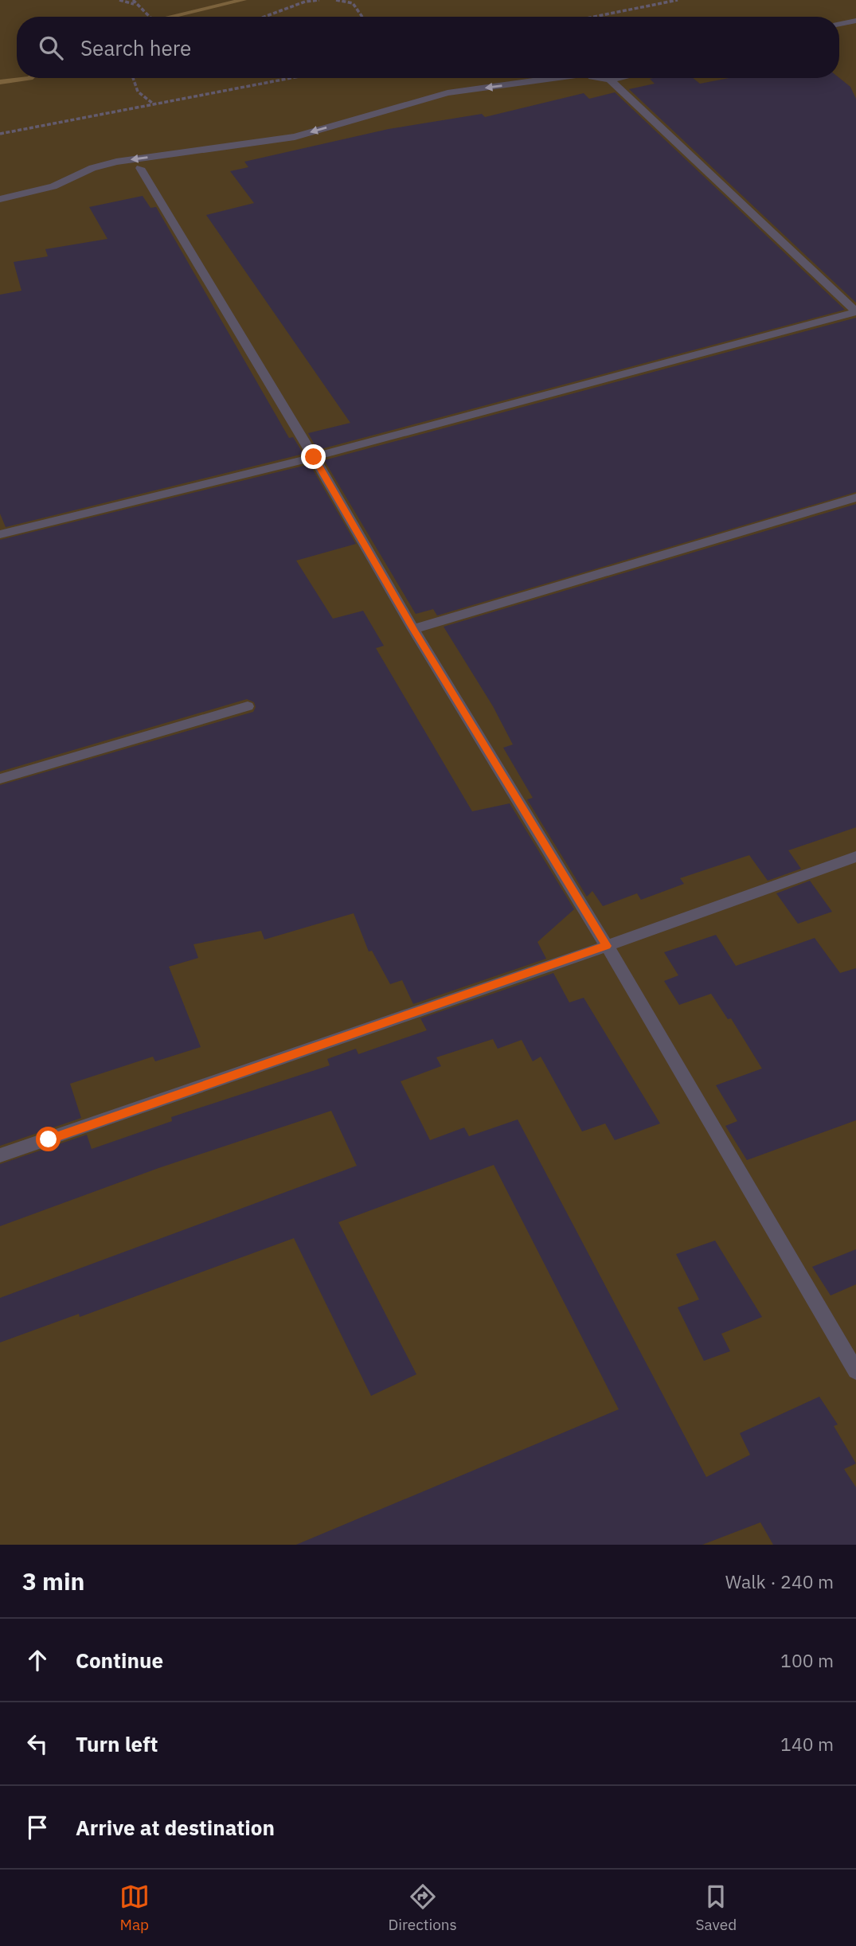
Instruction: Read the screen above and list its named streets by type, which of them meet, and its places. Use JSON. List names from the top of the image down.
{
  "page": {
    "search": "Search here",
    "heading": ["3 min", "Walk · 240 m"],
    "list": [
      ["Continue", "100 m"],
      ["Turn left", "140 m"],
      "Arrive at destination"
    ],
    "nav": ["Map", "Directions", "Saved"]
  }
}
